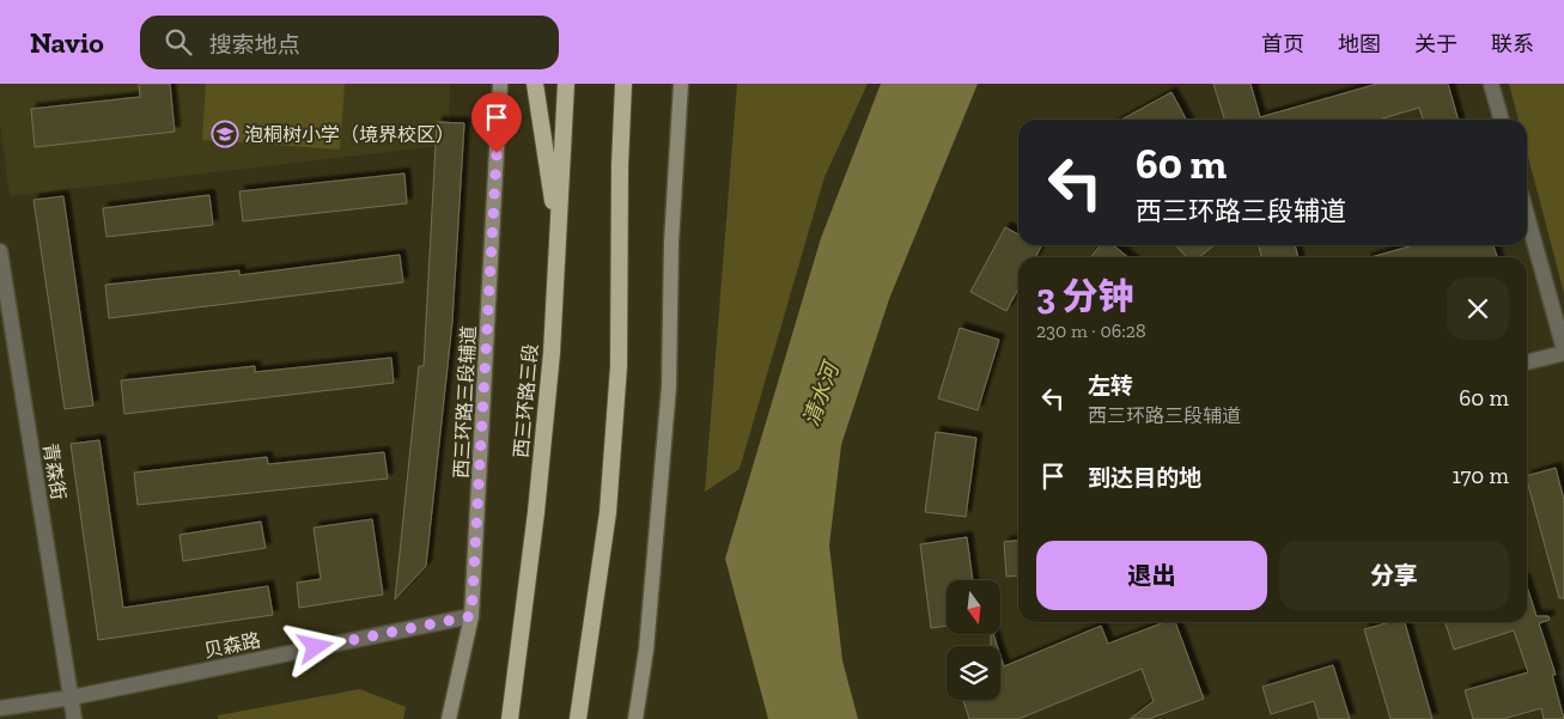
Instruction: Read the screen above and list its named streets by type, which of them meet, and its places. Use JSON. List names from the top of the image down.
{
  "streets": {
    "highway": ["西三环路三段"],
    "main road": ["西三环路三段辅道"],
    "street": ["青森街", "贝森路"]
  },
  "crossings": [
    ["西三环路三段辅道", "贝森路"],
    ["青森街", "贝森路"]
  ],
  "water": ["清水河"],
  "places": {
    "school or university": ["泡桐树小学（境界校区）"]
  },
  "north": "bottom",
  "page": {
    "header": "Navio",
    "search": "搜索地点",
    "nav": [
      "首页",
      "地图",
      "关于",
      "联系"
    ],
    "turn": ["60 m", "西三环路三段辅道"],
    "heading": ["3 分钟", "230 m · 06:28"],
    "list": [
      {
        "name": "左转",
        "note": "西三环路三段辅道",
        "value": "60 m"
      },
      {
        "name": "到达目的地",
        "value": "170 m"
      }
    ],
    "buttons": ["退出", "分享"]
  }
}
